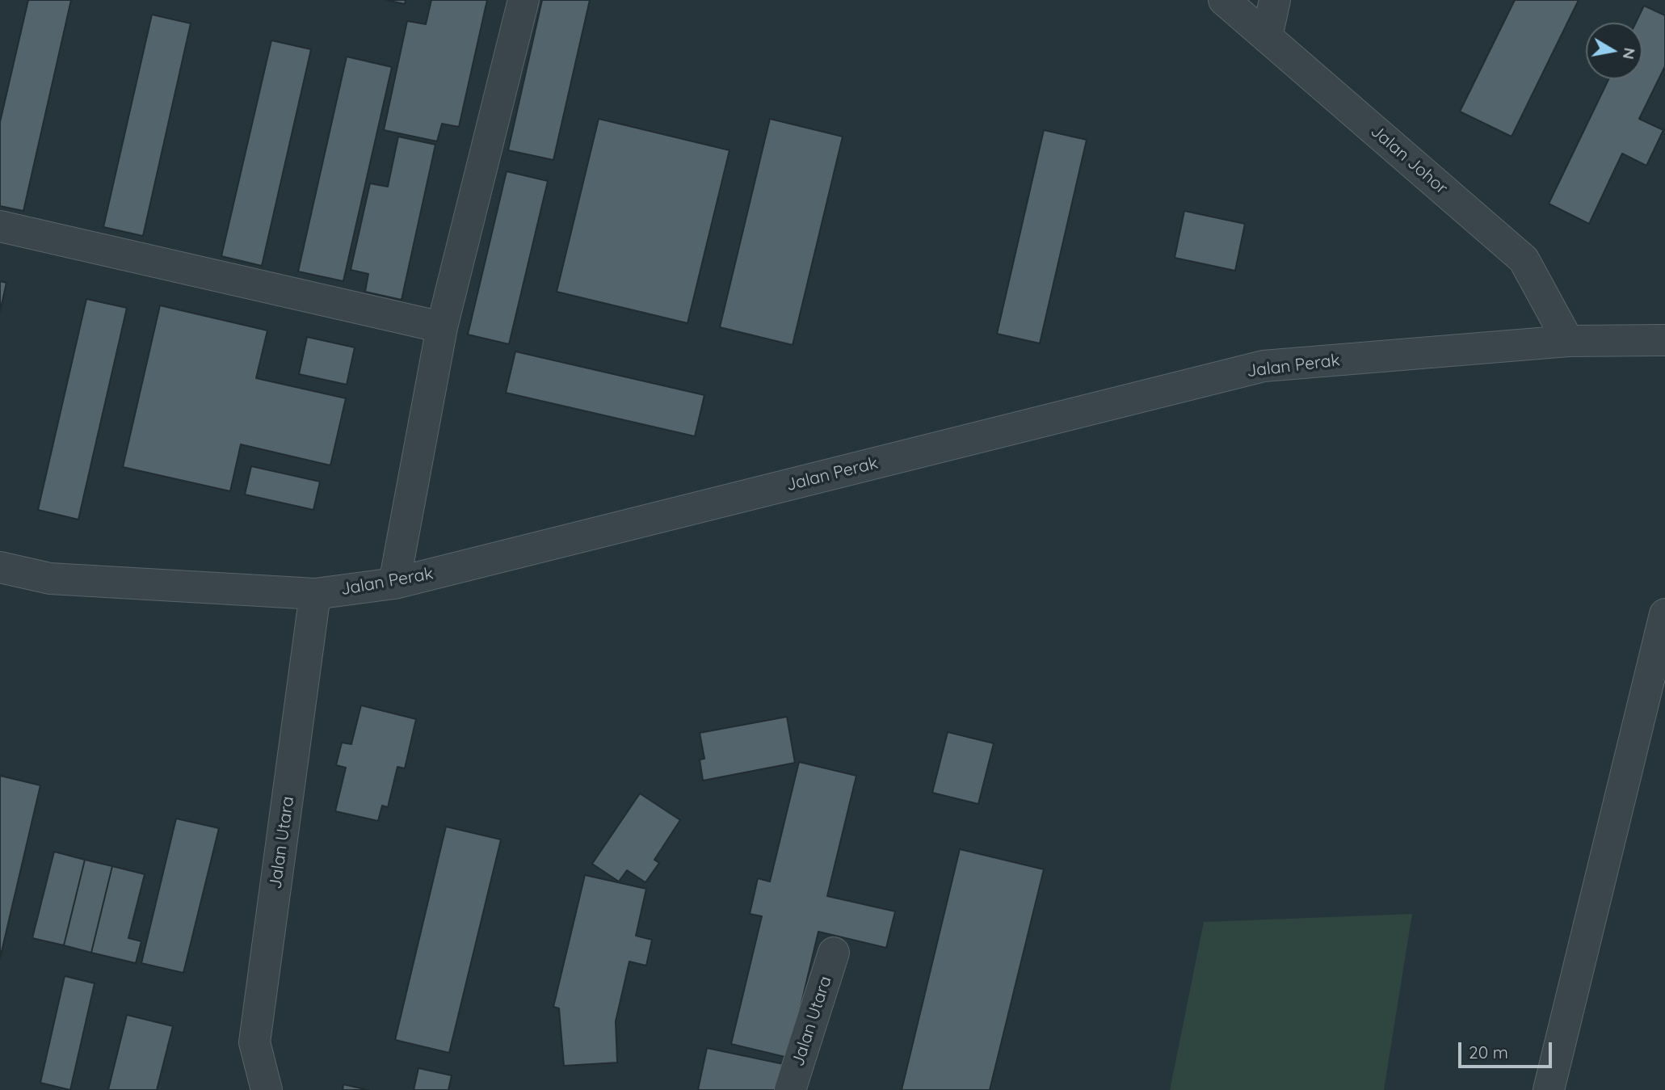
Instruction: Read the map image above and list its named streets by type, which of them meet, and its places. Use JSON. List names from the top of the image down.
{
  "streets": {
    "street": ["Jalan Johor", "Jalan Perak", "Jalan Utara"]
  },
  "crossings": [
    ["Jalan Johor", "Jalan Perak"],
    ["Jalan Perak", "Jalan Utara"]
  ],
  "scale_bar": "20 m",
  "north": "right"
}
